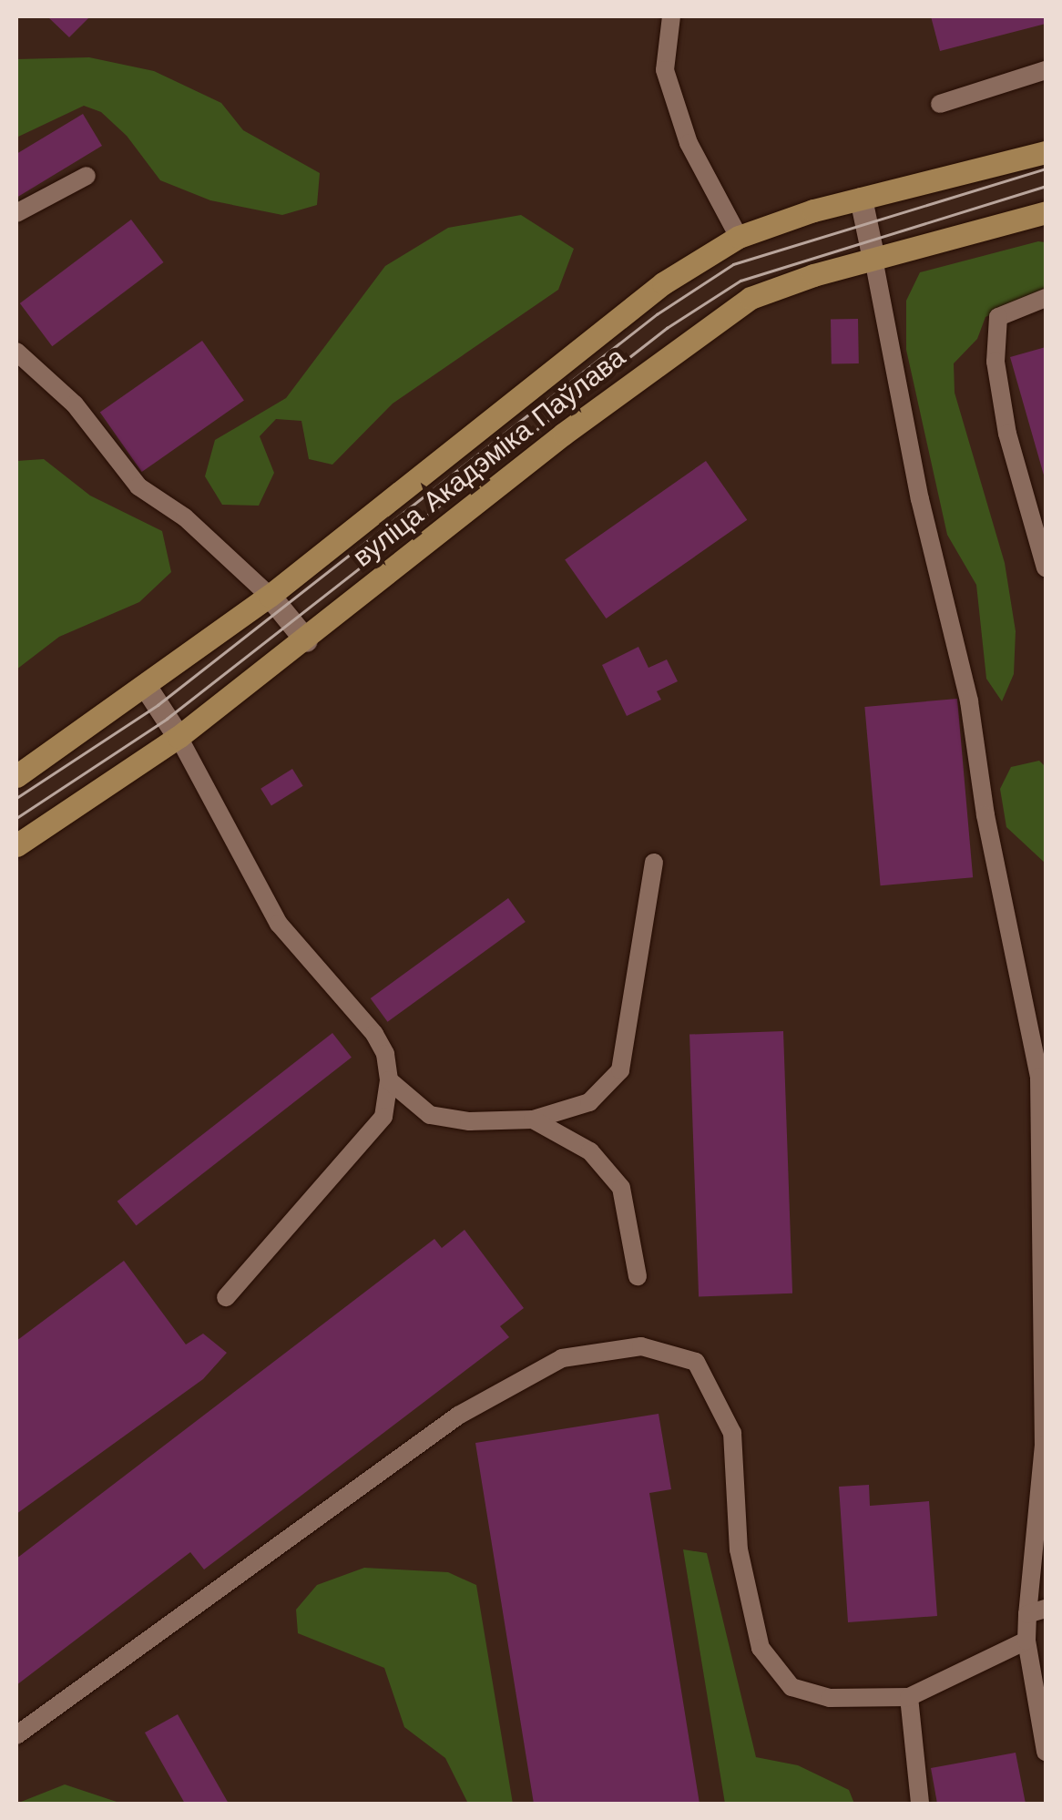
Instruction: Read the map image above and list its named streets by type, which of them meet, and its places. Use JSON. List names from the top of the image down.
{
  "streets": {
    "main road": ["вуліца Акадэміка Паўлава"]
  }
}
